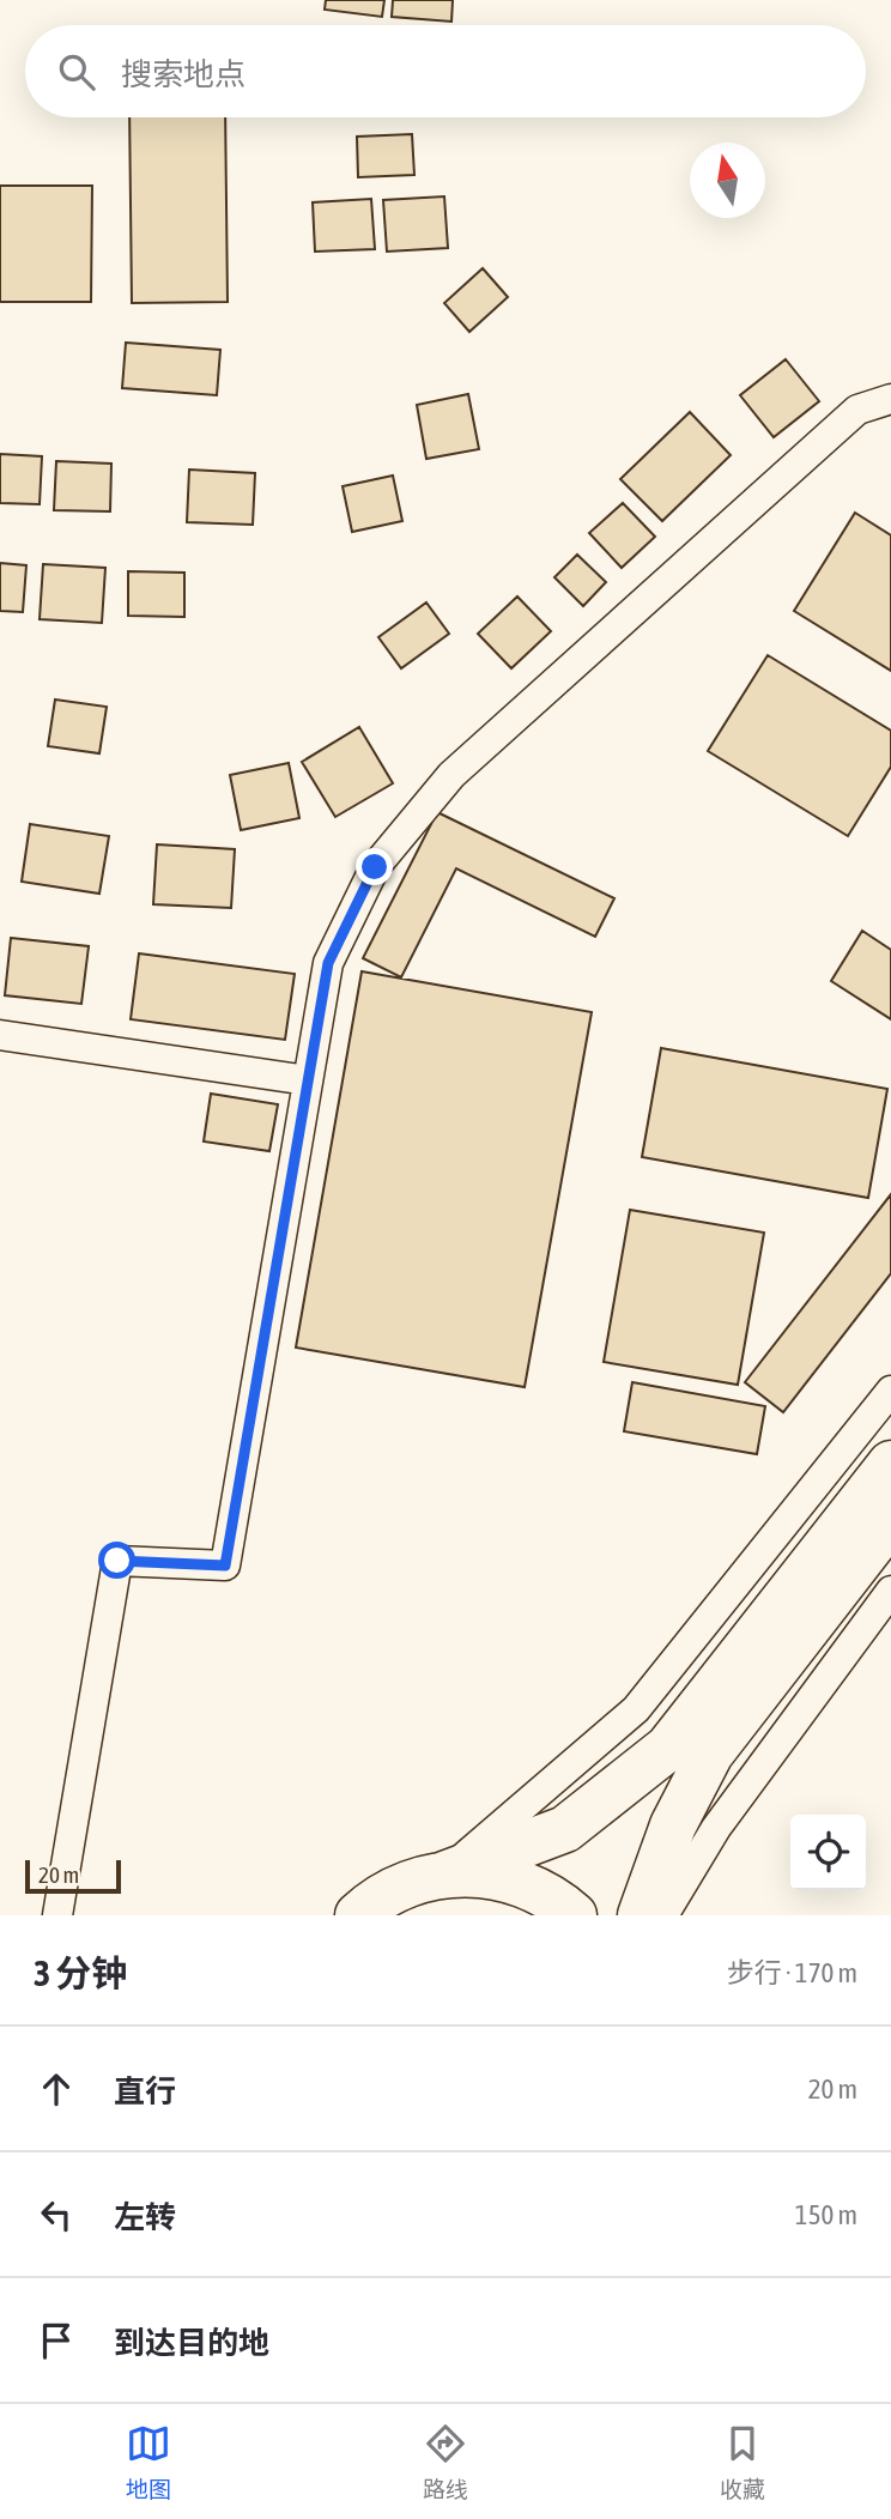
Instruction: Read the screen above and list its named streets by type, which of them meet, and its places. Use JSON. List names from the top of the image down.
{
  "scale_bar": "20 m",
  "north": "top",
  "page": {
    "search": "搜索地点",
    "scale": "20 m",
    "heading": ["3 分钟", "步行 · 170 m"],
    "list": [
      ["直行", "20 m"],
      ["左转", "150 m"],
      "到达目的地"
    ],
    "nav": ["地图", "路线", "收藏"]
  }
}
